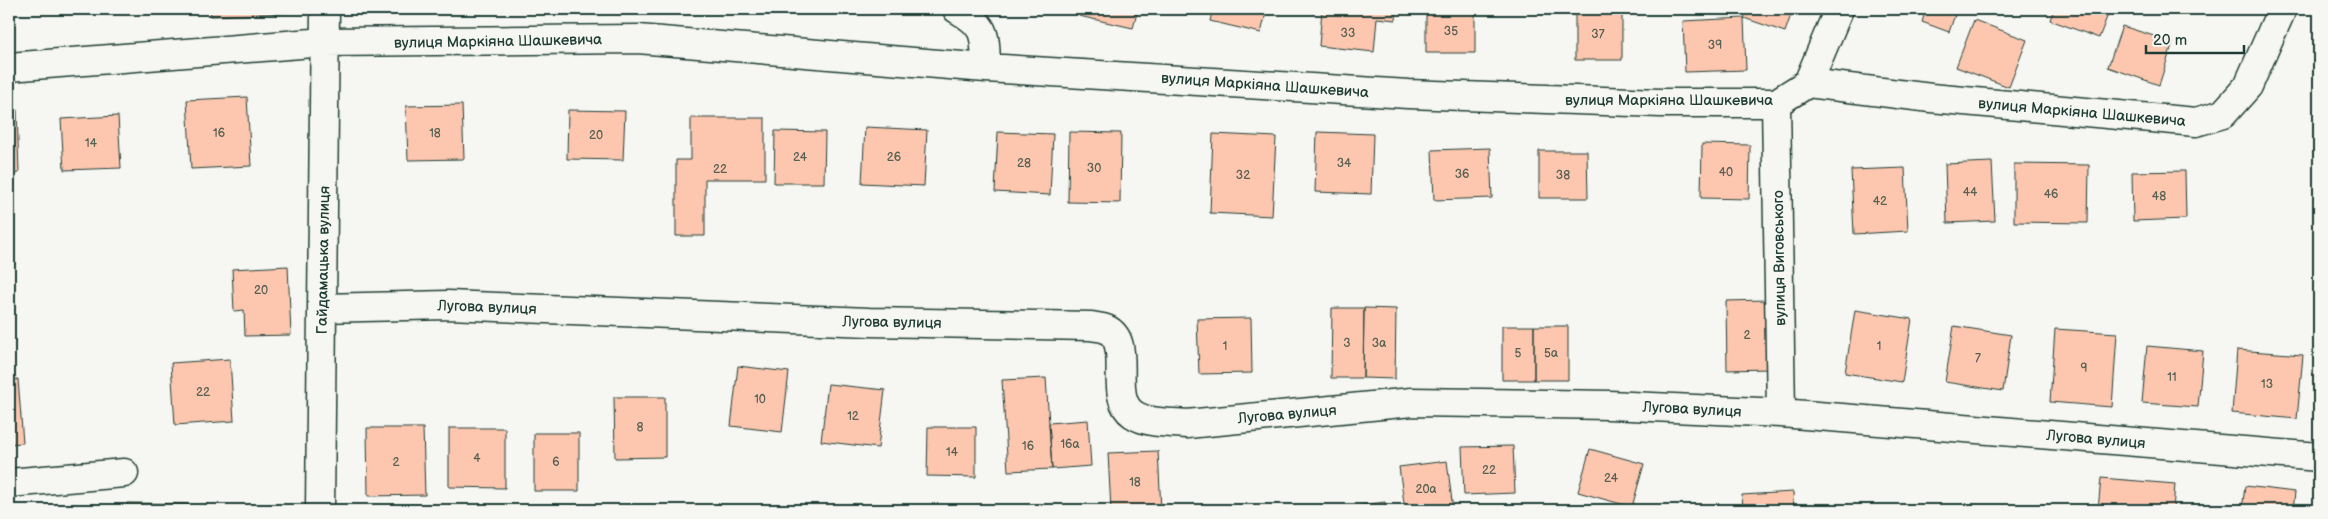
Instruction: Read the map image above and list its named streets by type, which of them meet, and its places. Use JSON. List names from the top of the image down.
{
  "streets": {
    "street": [
      "вулиця Маркіяна Шашкевича",
      "вулиця Виговського",
      "Гайдамацька вулиця",
      "Лугова вулиця"
    ]
  },
  "crossings": [
    ["вулиця Маркіяна Шашкевича", "вулиця Виговського"],
    ["вулиця Маркіяна Шашкевича", "Гайдамацька вулиця"],
    ["вулиця Виговського", "Лугова вулиця"],
    ["Гайдамацька вулиця", "Лугова вулиця"]
  ],
  "house_numbers": [
    "35",
    "33",
    "37",
    "39",
    "16",
    "18",
    "20",
    "14",
    "24",
    "26",
    "28",
    "34",
    "30",
    "22",
    "40",
    "36",
    "32",
    "38",
    "44",
    "46",
    "48",
    "42",
    "20",
    "2",
    "3",
    "3а",
    "1",
    "1",
    "5",
    "5а",
    "7",
    "9",
    "11",
    "13",
    "22",
    "10",
    "12",
    "8",
    "16а",
    "16",
    "14",
    "4",
    "2",
    "6",
    "22",
    "24",
    "18",
    "20а"
  ],
  "scale_bar": "20 m"
}
